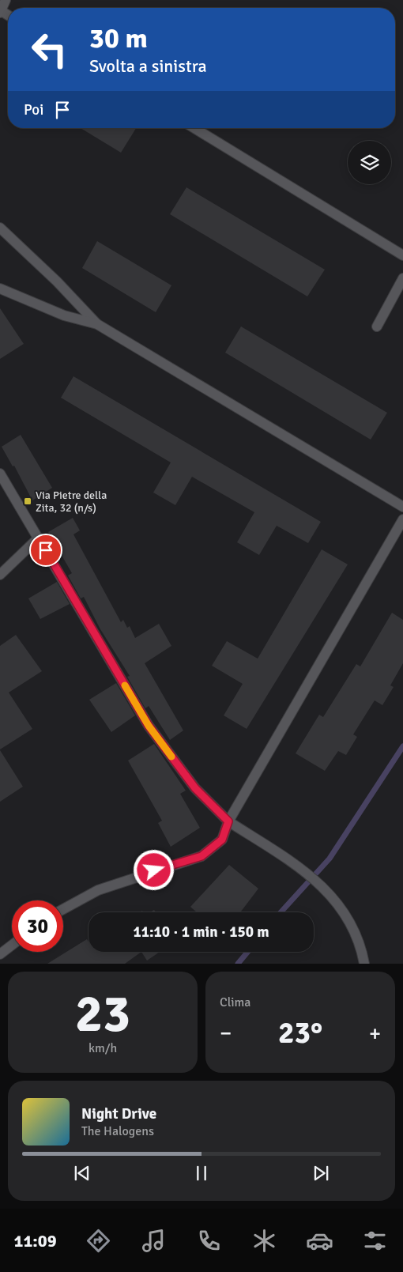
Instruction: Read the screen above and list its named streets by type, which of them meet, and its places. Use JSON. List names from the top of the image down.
{
  "places": {
    "transit": ["Via Pietre della Zita, 32 (n/s)"]
  },
  "page": {
    "turn": ["30 m", "Svolta a sinistra"],
    "then": "Poi",
    "limit": "30",
    "trip": "11:10 · 1 min · 150 m",
    "tile": [
      ["23", "km/h"],
      "Clima"
    ],
    "heat": ["−", "23°", "+"],
    "song": ["Night Drive", "The Halogens"],
    "tabs": "11:09"
  }
}
